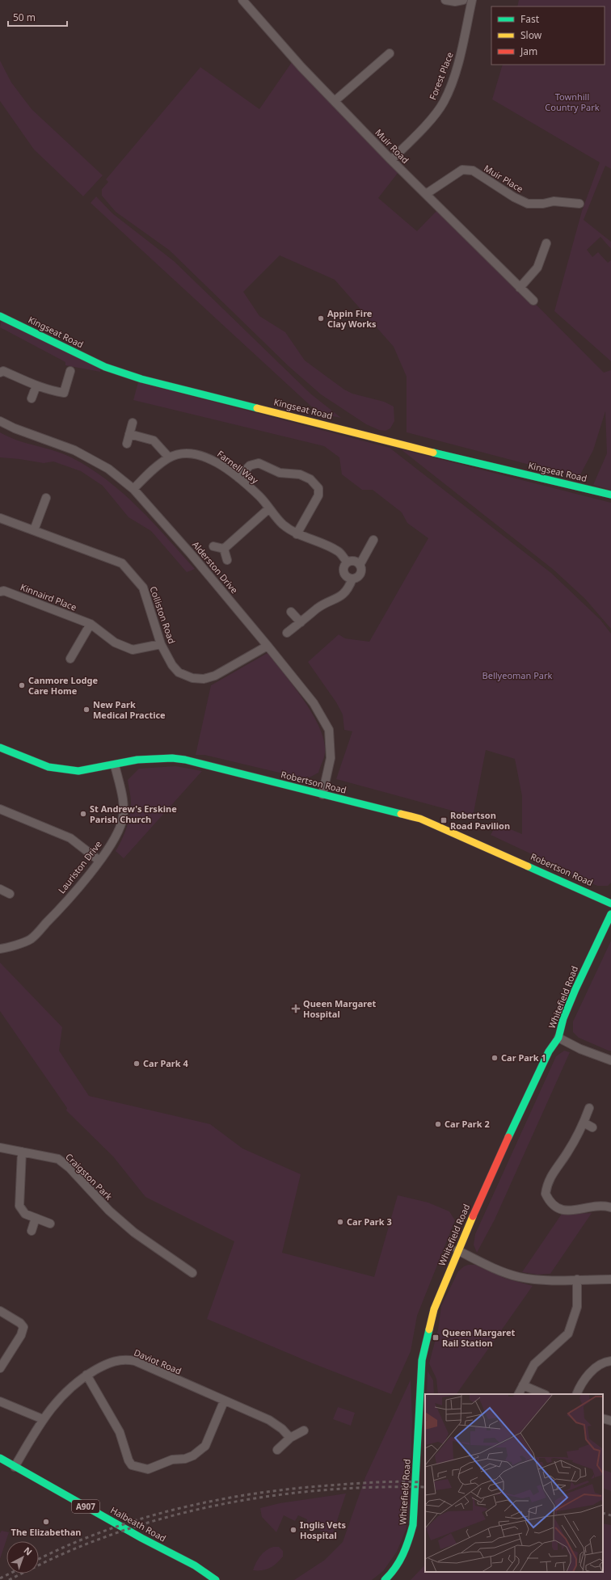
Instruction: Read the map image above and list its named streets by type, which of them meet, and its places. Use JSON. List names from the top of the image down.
{
  "streets": {
    "street": [
      "Forest Place",
      "Muir Road",
      "Muir Place",
      "Kingseat Road",
      "Farnell Way",
      "Alderston Drive",
      "Kinnaird Place",
      "Colliston Road",
      "Robertson Road",
      "Lauriston Drive",
      "Whitefield Road",
      "Craigston Park",
      "Daviot Road",
      "A907",
      "Halbeath Road"
    ]
  },
  "crossings": [
    ["Forest Place", "Muir Road"],
    ["Muir Road", "Muir Place"],
    ["Farnell Way", "Alderston Drive"],
    ["Alderston Drive", "Colliston Road"],
    ["Alderston Drive", "Robertson Road"],
    ["Kinnaird Place", "Colliston Road"],
    ["Robertson Road", "Lauriston Drive"],
    ["Daviot Road", "Halbeath Road"]
  ],
  "parks": ["Townhill Country Park", "Bellyeoman Park"],
  "places": {
    "other": [
      "Appin Fire Clay Works",
      "Canmore Lodge Care Home",
      "New Park Medical Practice",
      "St Andrew's Erskine Parish Church",
      "Car Park 1",
      "Car Park 4",
      "Car Park 2",
      "Car Park 3",
      "The Elizabethan",
      "Inglis Vets Hospital"
    ],
    "transit": ["Robertson Road Pavilion", "Queen Margaret Rail Station"],
    "health": ["Queen Margaret Hospital"]
  },
  "legend": ["Fast", "Slow", "Jam"],
  "scale_bar": "50 m",
  "north": "top right"
}
